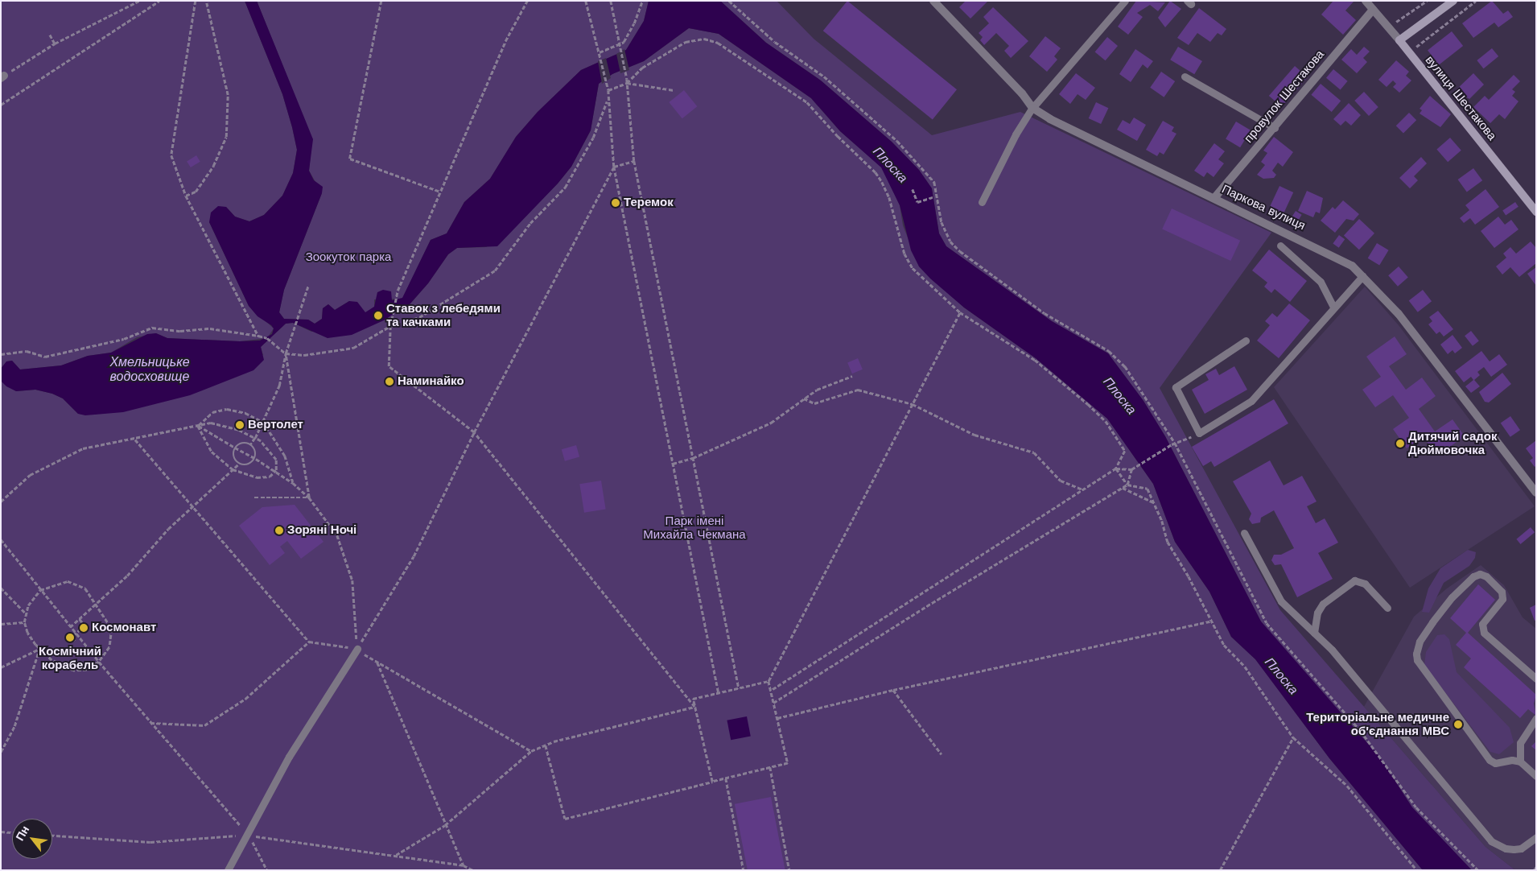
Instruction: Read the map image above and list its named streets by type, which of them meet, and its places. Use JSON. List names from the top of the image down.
{
  "streets": {
    "street": ["провулок Шестакова", "вулиця Шестакова", "Паркова вулиця"]
  },
  "crossings": [
    ["провулок Шестакова", "вулиця Шестакова"],
    ["провулок Шестакова", "Паркова вулиця"]
  ],
  "water": ["Плоска", "Хмельницьке водосховище"],
  "parks": ["Зоокуток парка", "Парк імені Михайла Чекмана"],
  "places": [
    "Теремок",
    "Ставок з лебедями та качками",
    "Наминайко",
    "Вертолет",
    "Дитячий садок Дюймовочка",
    "Зоряні Ночі",
    "Космонавт",
    "Космічний корабель",
    "Територіальне медичне об'єднання МВС"
  ],
  "north": "top left"
}
